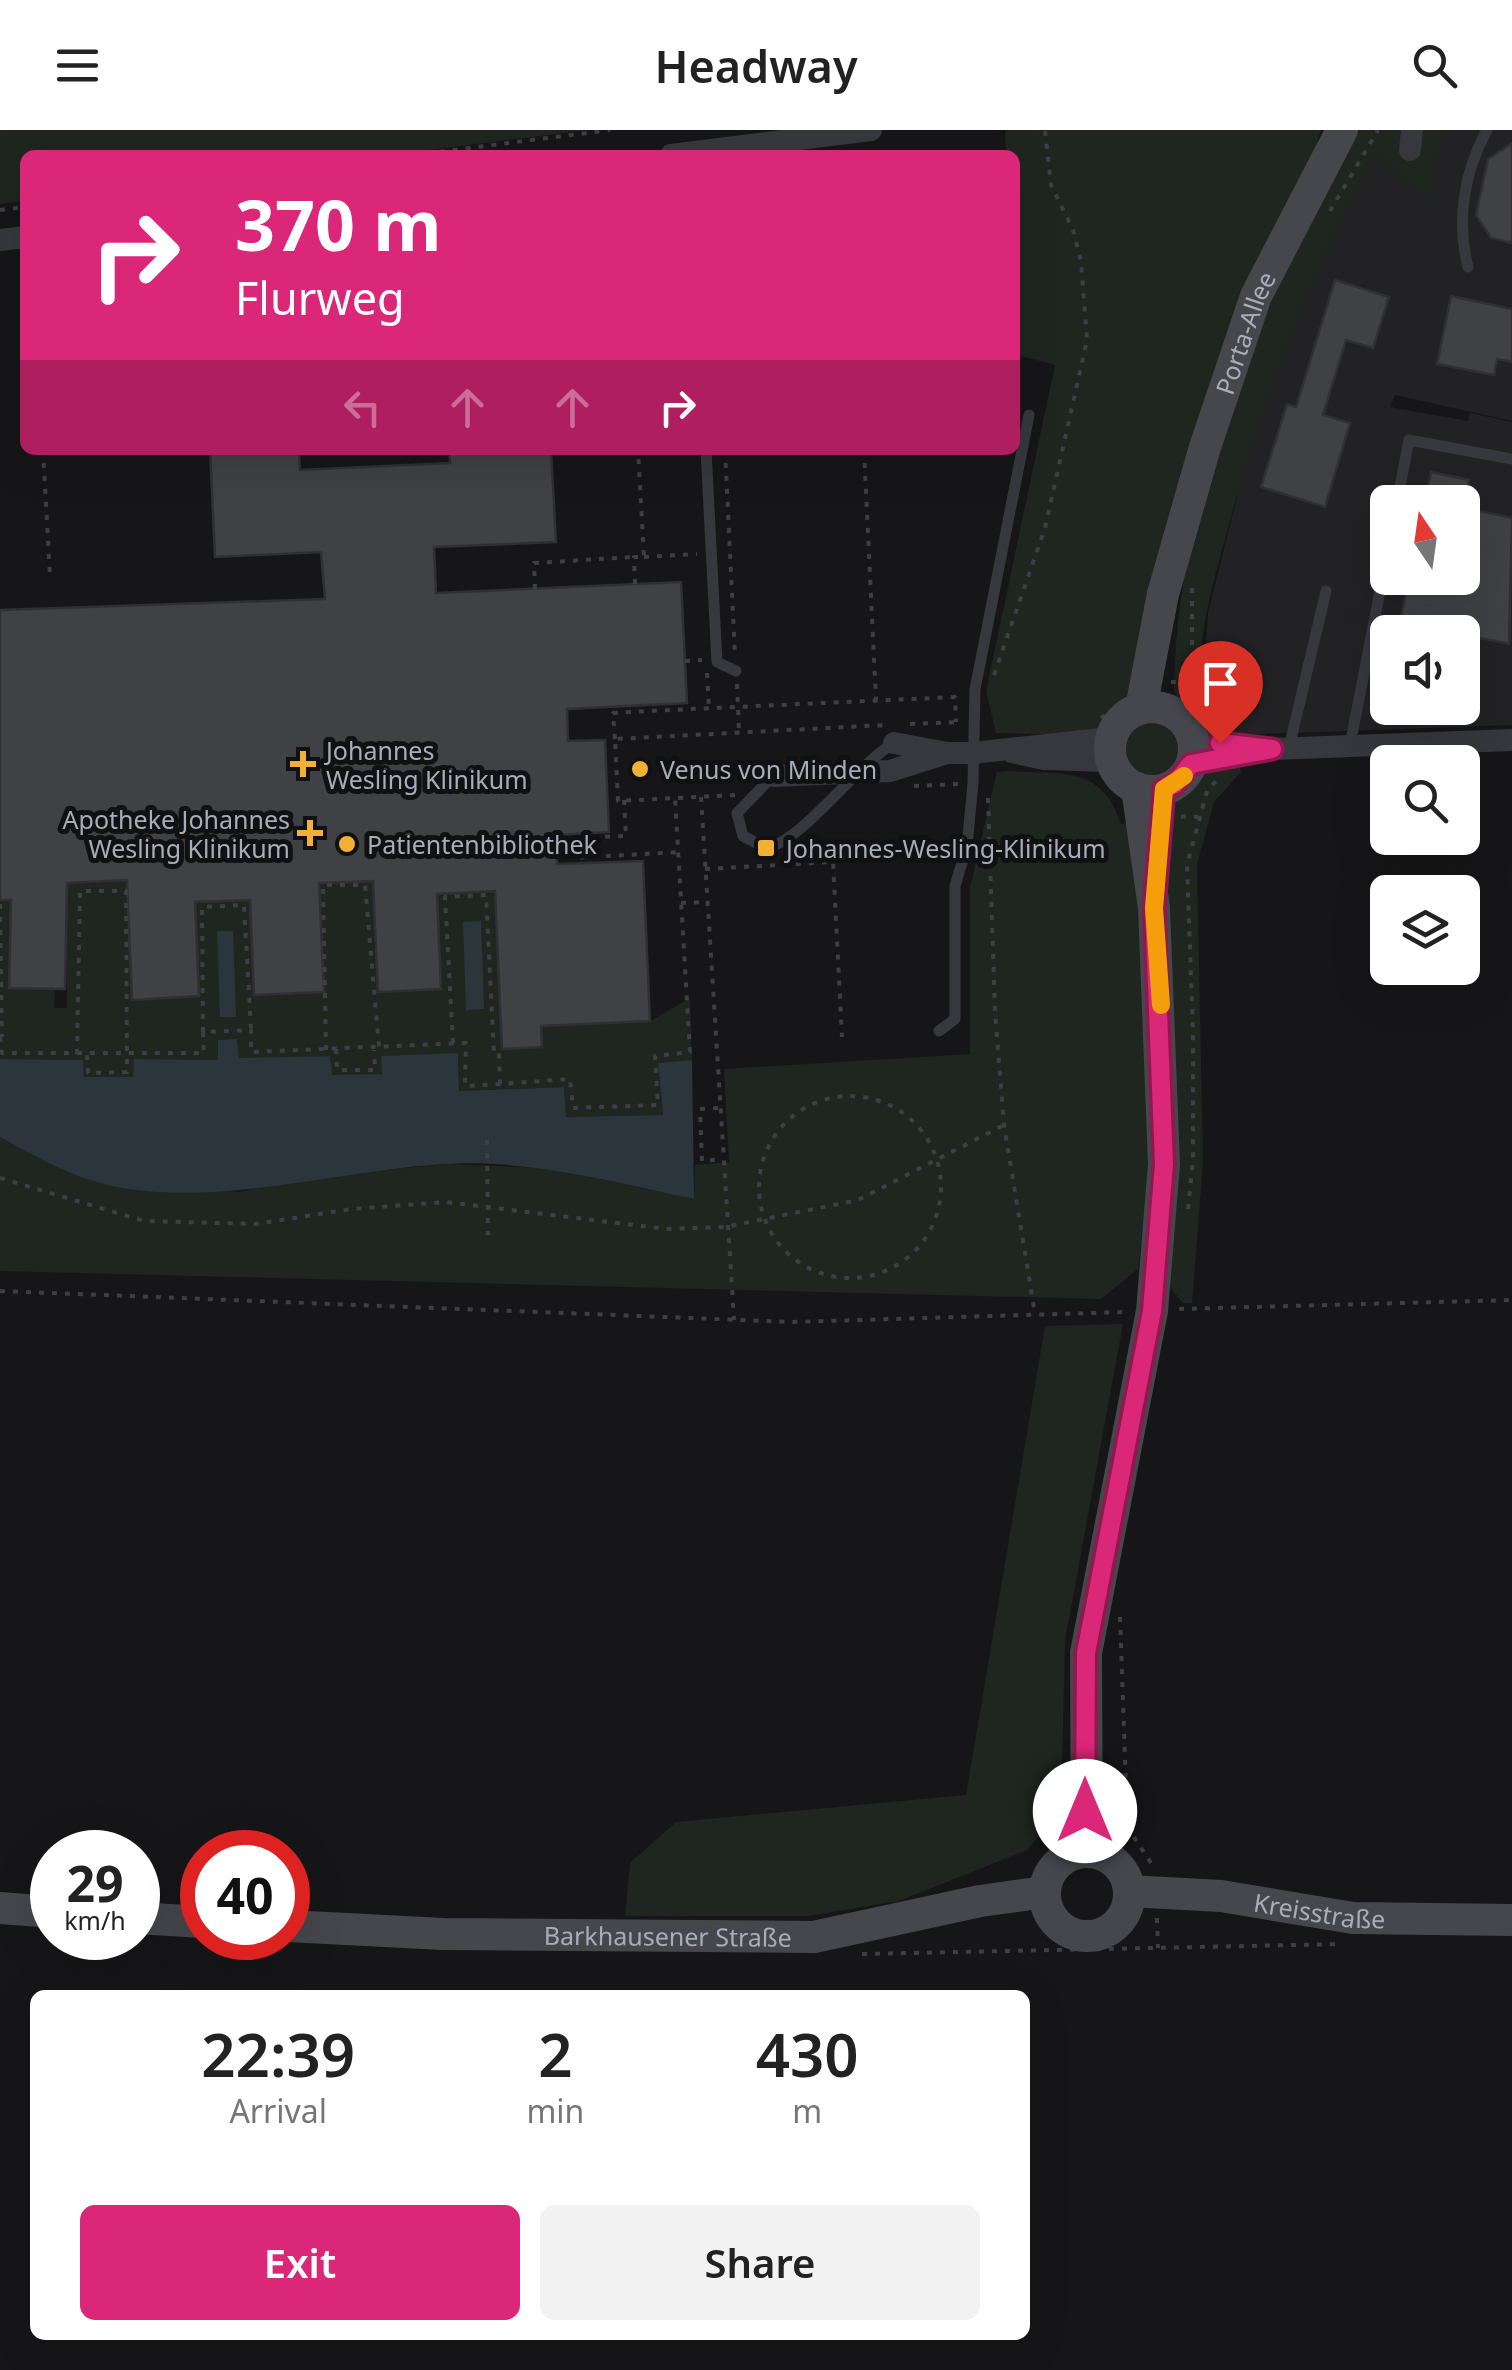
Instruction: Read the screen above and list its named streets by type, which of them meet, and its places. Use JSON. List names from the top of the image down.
{
  "streets": {
    "street": ["Porta-Allee", "Kreisstraße", "Barkhausener Straße"]
  },
  "crossings": [
    ["Kreisstraße", "Barkhausener Straße"]
  ],
  "places": {
    "health": ["Johannes Wesling Klinikum", "Apotheke Johannes Wesling Klinikum"],
    "other": ["Venus von Minden", "Patientenbibliothek"],
    "transit": ["Johannes-Wesling-Klinikum"]
  },
  "north": "top",
  "page": {
    "header": "Headway",
    "turn": ["370 m", "Flurweg"],
    "speed": "29 km/h",
    "limit": "40",
    "eta": [
      "22:39",
      "Arrival",
      "2",
      "min",
      "430",
      "m"
    ],
    "buttons": ["Exit", "Share"]
  }
}
